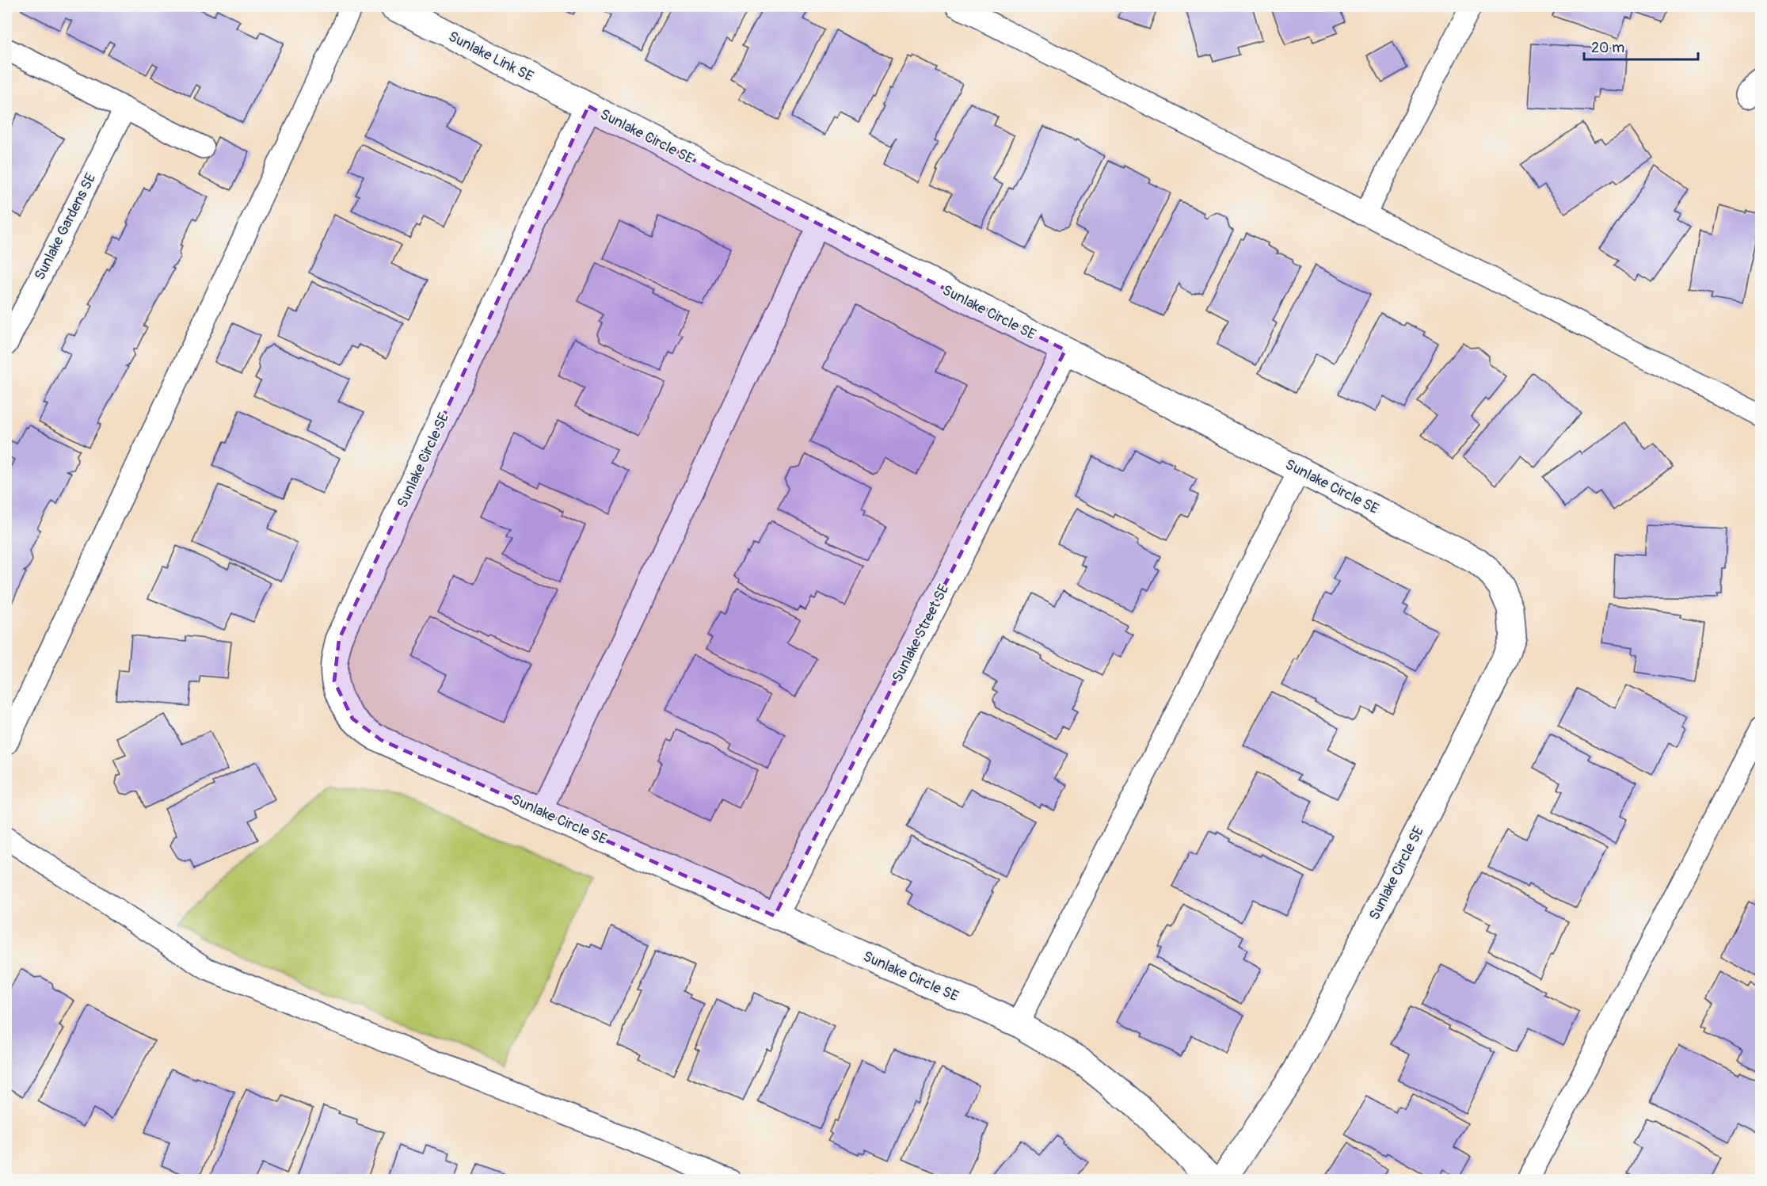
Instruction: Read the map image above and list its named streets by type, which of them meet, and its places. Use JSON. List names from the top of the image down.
{
  "streets": {
    "street": ["Sunlake Link SE", "Sunlake Circle SE", "Sunlake Street SE"],
    "lane": ["Sunlake Gardens SE"]
  },
  "crossings": [
    ["Sunlake Link SE", "Sunlake Circle SE"],
    ["Sunlake Circle SE", "Sunlake Street SE"]
  ],
  "scale_bar": "20 m"
}
